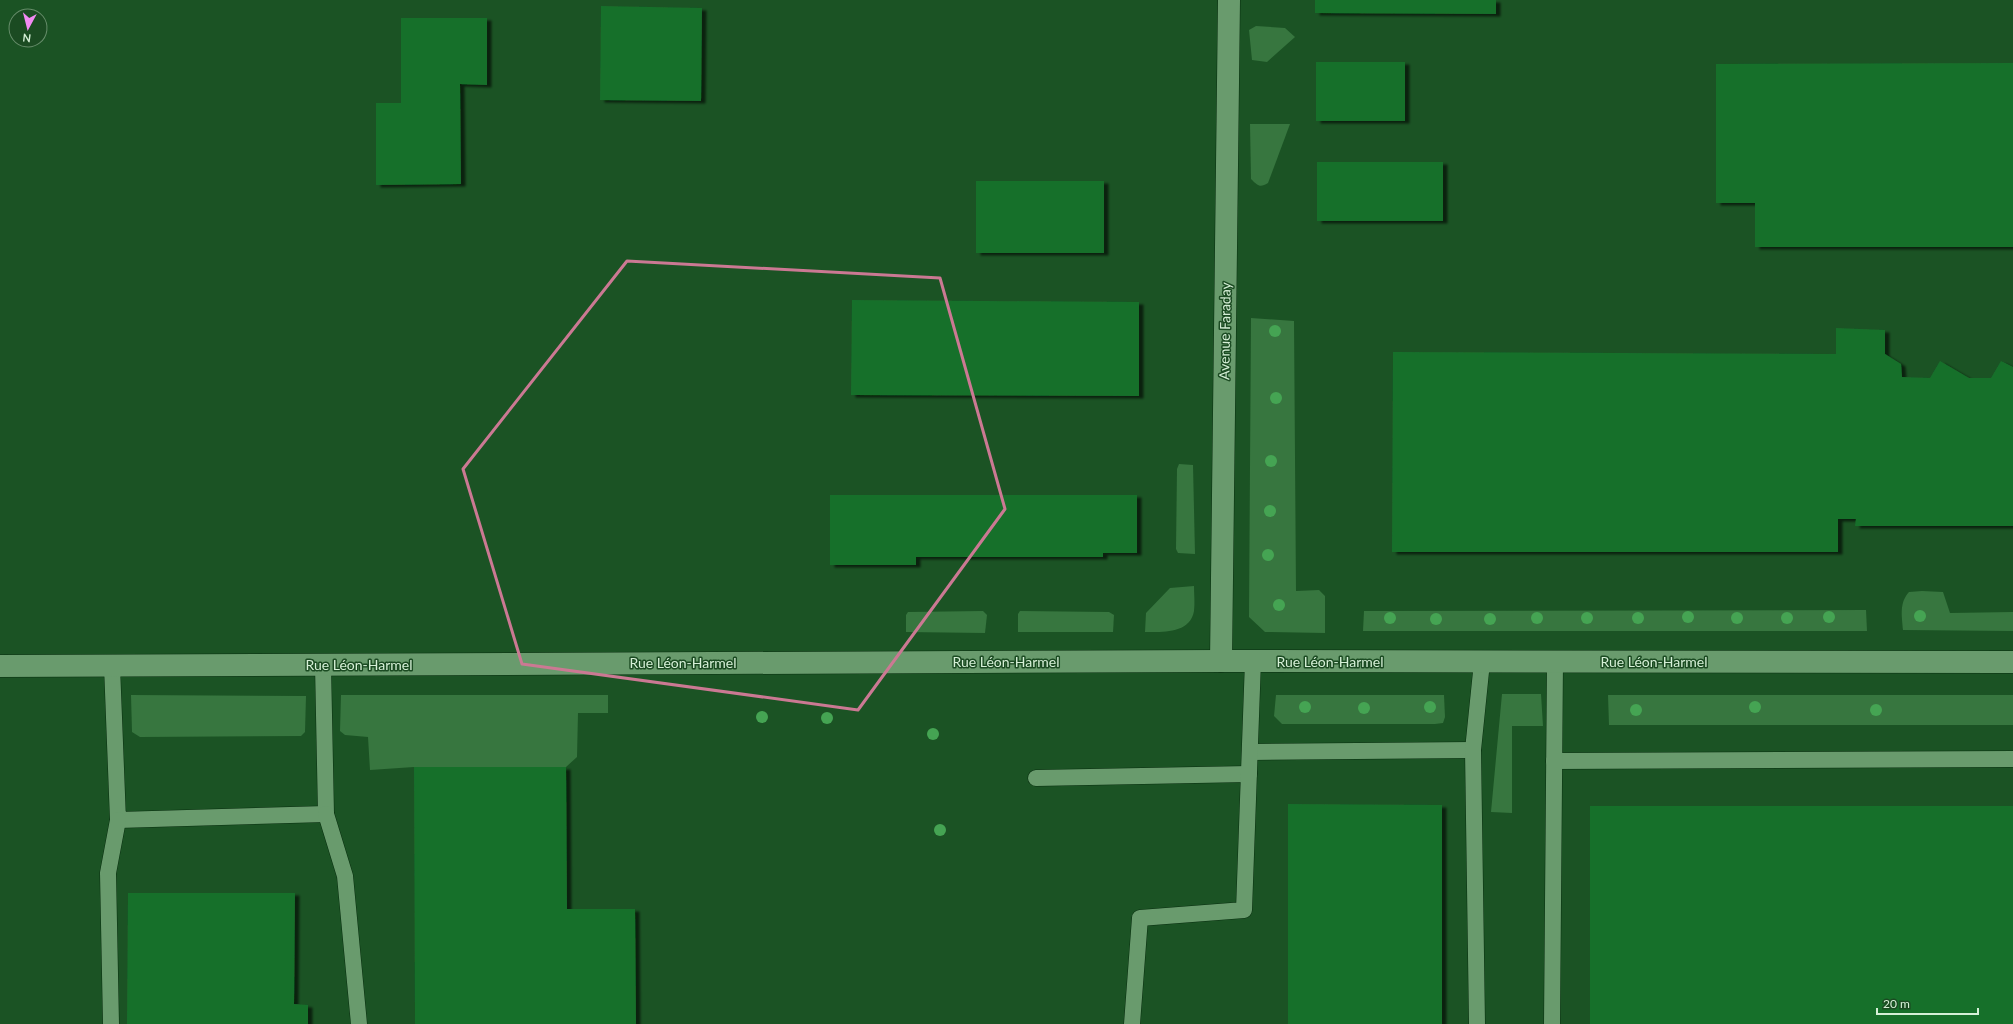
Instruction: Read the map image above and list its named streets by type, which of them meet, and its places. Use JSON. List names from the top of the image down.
{
  "streets": {
    "street": ["Avenue Faraday", "Rue Léon-Harmel"]
  },
  "crossings": [
    ["Avenue Faraday", "Rue Léon-Harmel"]
  ],
  "scale_bar": "20 m",
  "north": "bottom"
}
